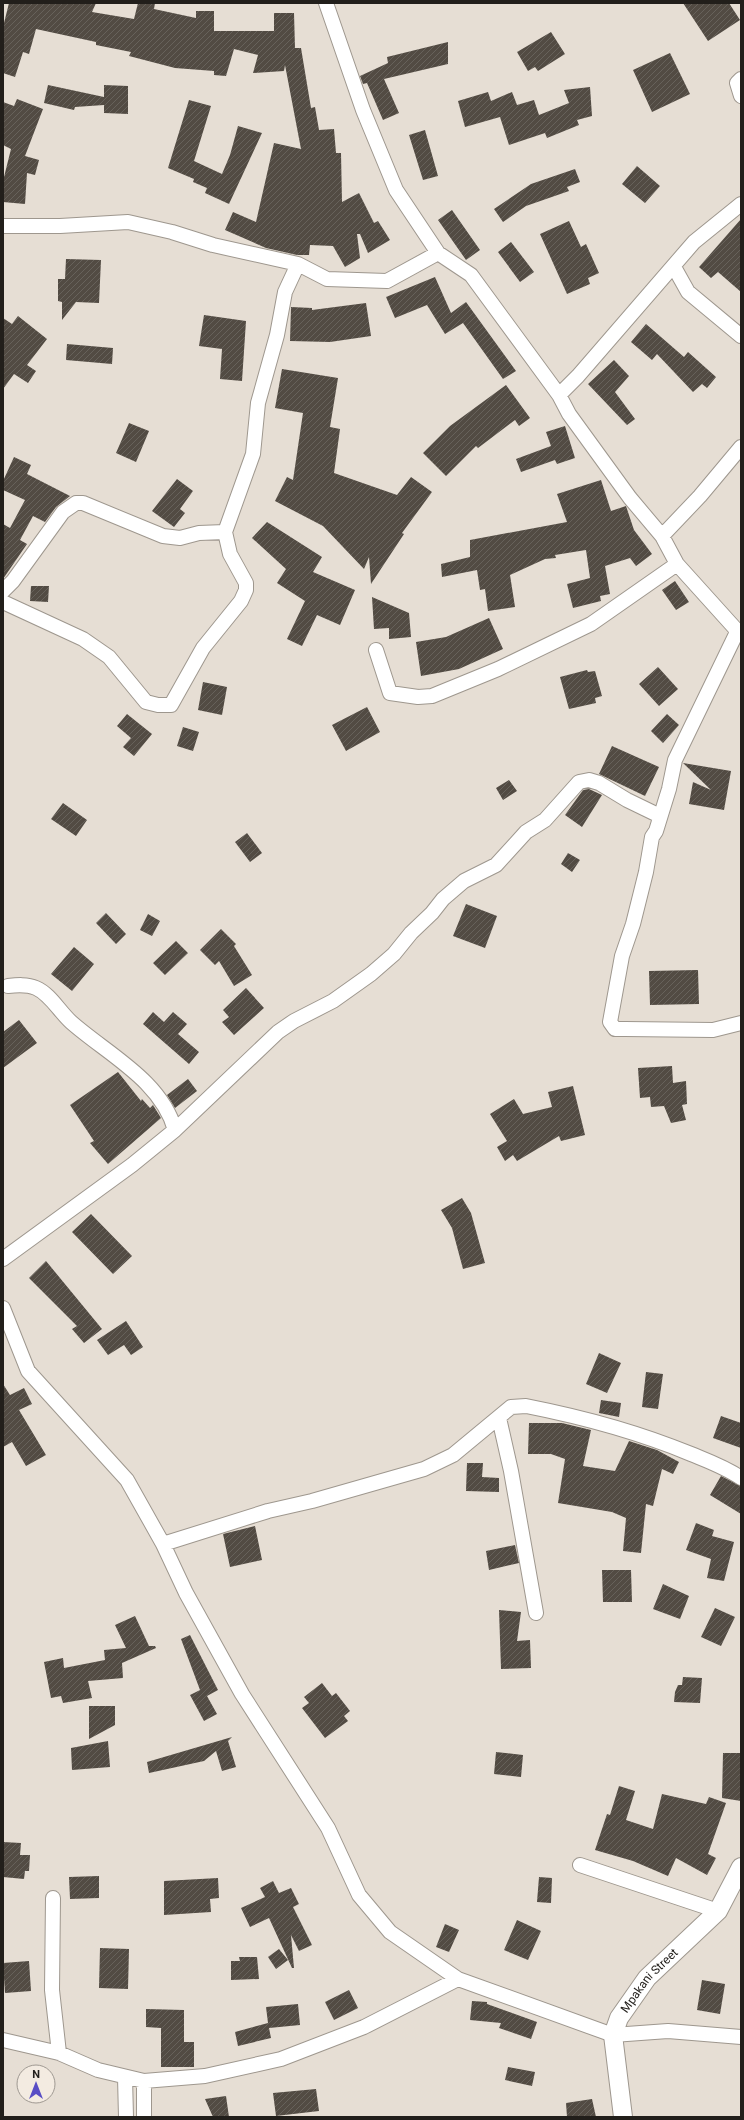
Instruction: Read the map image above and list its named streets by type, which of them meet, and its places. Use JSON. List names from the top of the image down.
{
  "streets": {
    "street": ["Mpakani Street"]
  },
  "north": "top"
}
